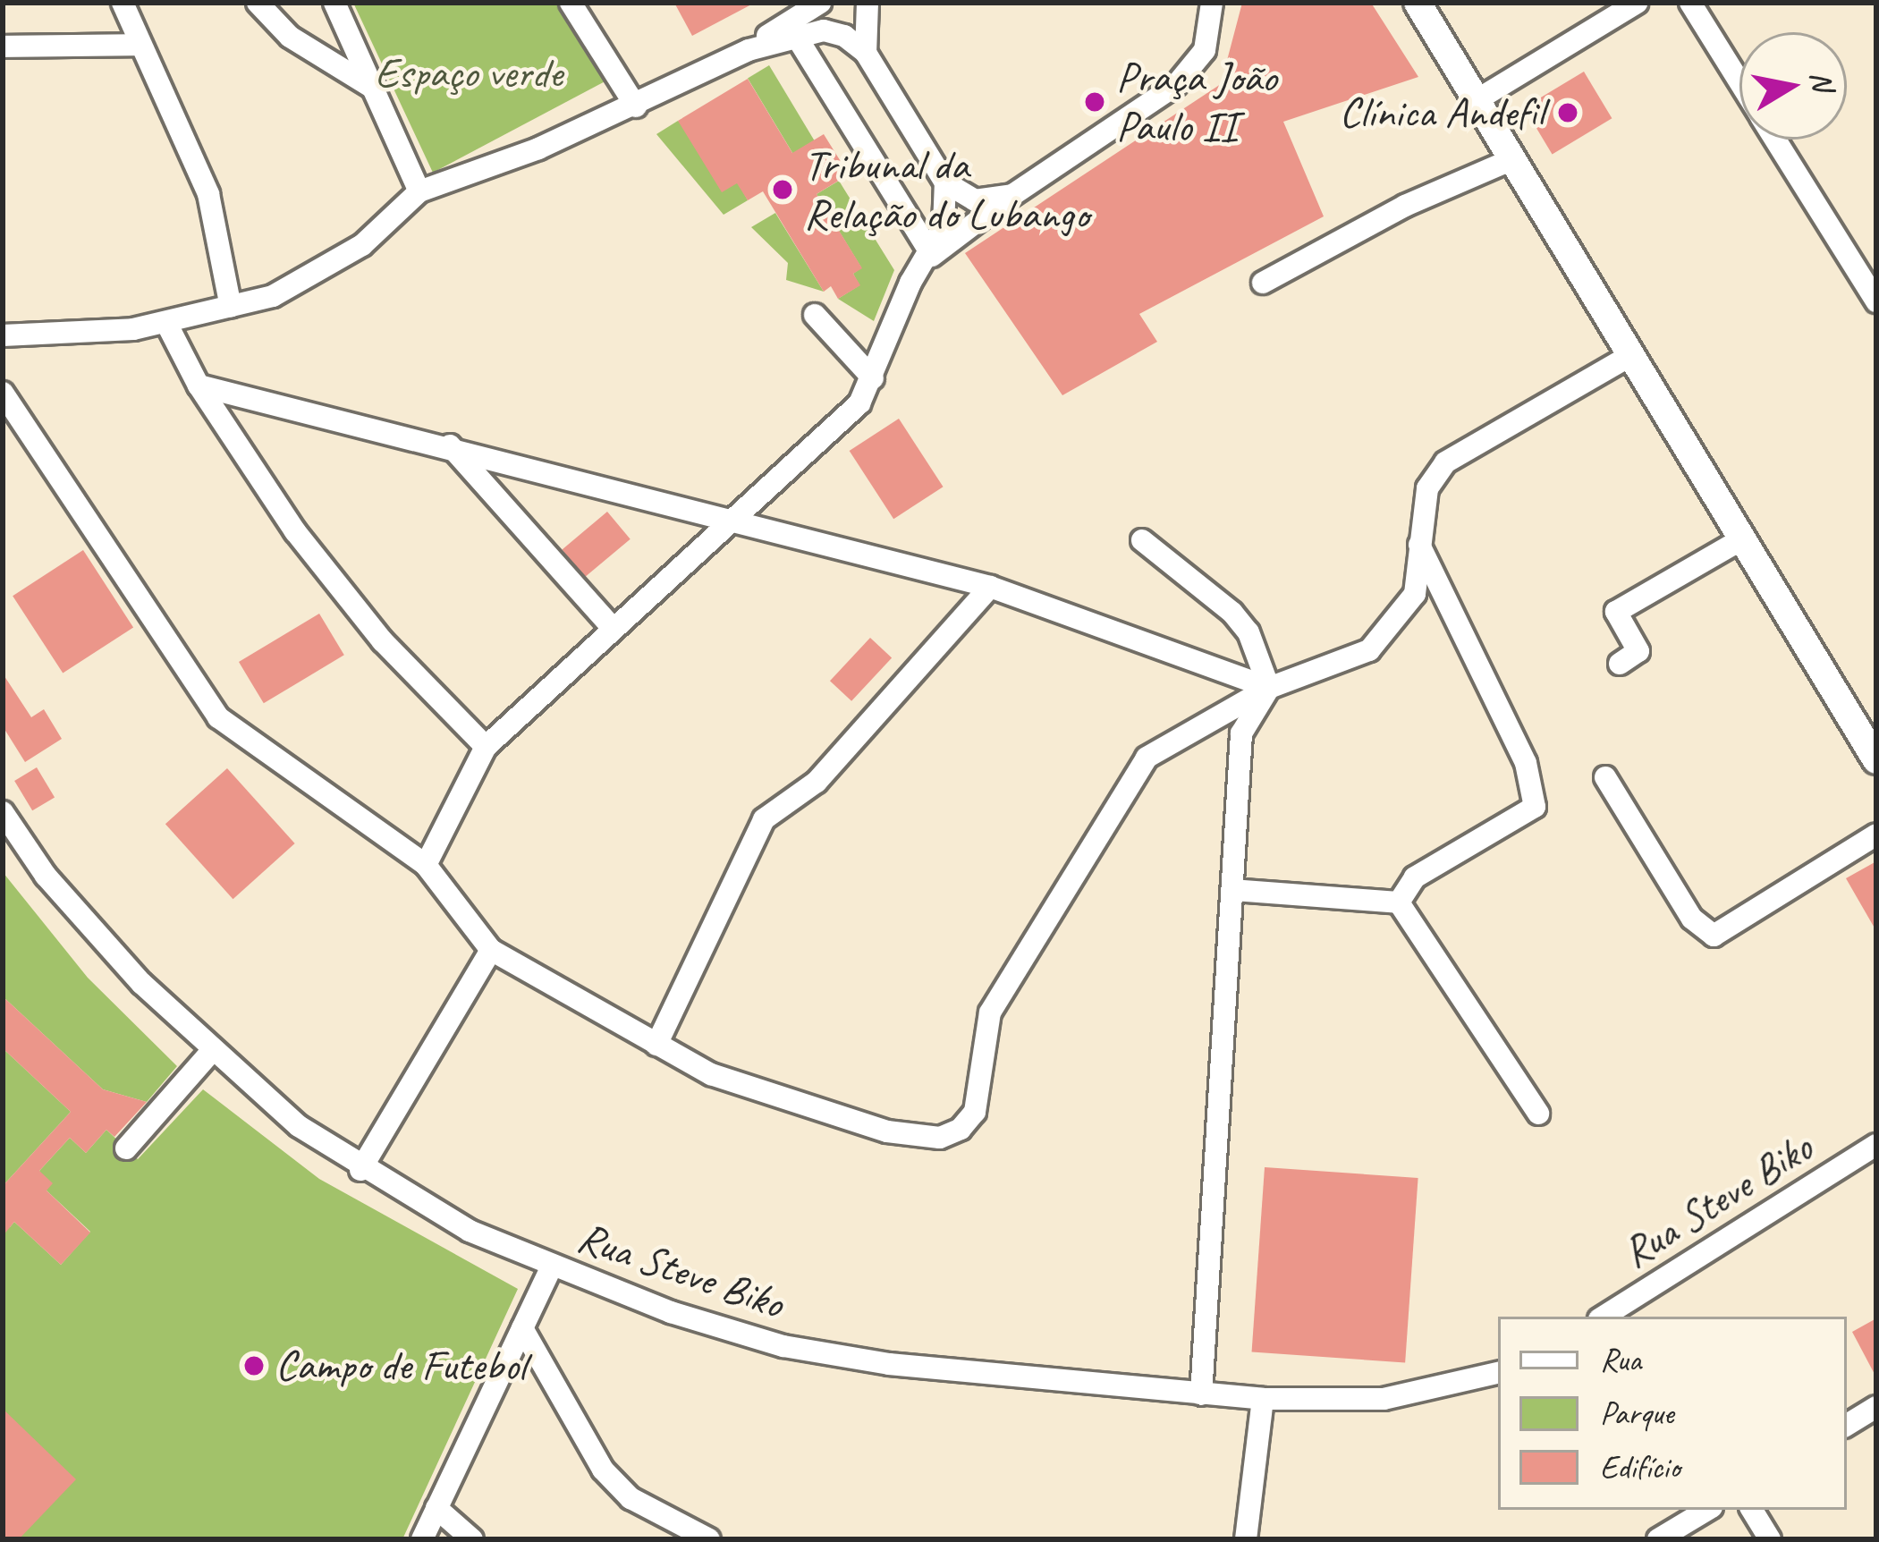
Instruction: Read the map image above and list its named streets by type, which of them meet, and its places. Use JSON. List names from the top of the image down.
{
  "streets": {
    "street": ["Rua Steve Biko"]
  },
  "parks": ["Espaço verde"],
  "places": [
    "Praça João Paulo II",
    "Clínica Andefil",
    "Tribunal da Relação do Lubango",
    "Campo de Futebol"
  ],
  "legend": ["Rua", "Parque", "Edifício"],
  "north": "right"
}
